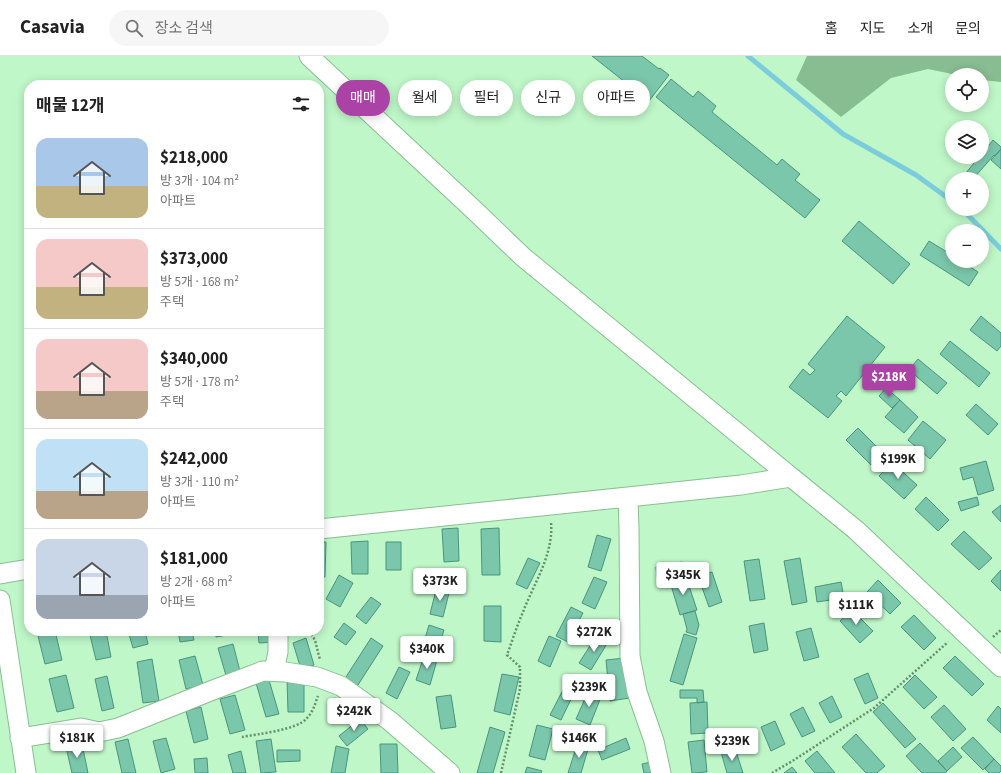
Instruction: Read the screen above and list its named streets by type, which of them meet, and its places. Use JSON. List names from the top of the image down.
{
  "page": {
    "header": "Casavia",
    "search": "장소 검색",
    "nav": [
      "홈",
      "지도",
      "소개",
      "문의"
    ],
    "map_buttons": ["+", "−"],
    "chip": [
      "매매",
      "월세",
      "필터",
      "신규",
      "아파트"
    ],
    "heading": "매물 12개",
    "list": [
      {
        "name": "$218,000",
        "note": "방 3개 · 104 m² · 아파트"
      },
      {
        "name": "$373,000",
        "note": "방 5개 · 168 m² · 주택"
      },
      {
        "name": "$340,000",
        "note": "방 5개 · 178 m² · 주택"
      },
      {
        "name": "$242,000",
        "note": "방 3개 · 110 m² · 아파트"
      },
      {
        "name": "$181,000",
        "note": "방 2개 · 68 m² · 아파트"
      }
    ],
    "price": [
      "$218K",
      "$199K",
      "$345K",
      "$373K",
      "$111K",
      "$272K",
      "$340K",
      "$239K",
      "$242K",
      "$181K",
      "$146K",
      "$239K"
    ]
  }
}
